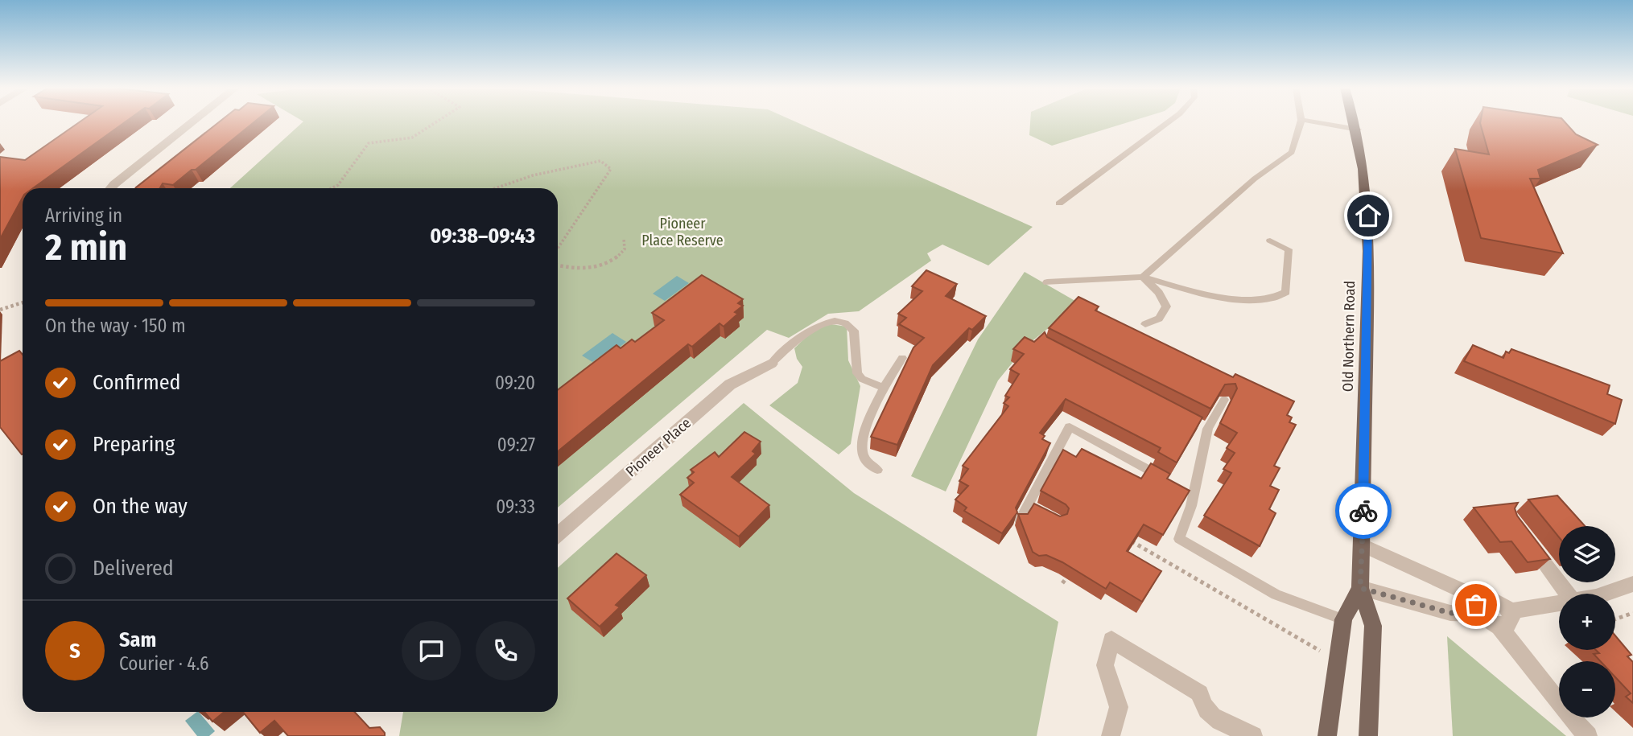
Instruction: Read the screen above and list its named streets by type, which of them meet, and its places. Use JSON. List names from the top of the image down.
{
  "streets": {
    "main road": ["Old Northern Road"],
    "street": ["Pioneer Place"]
  },
  "parks": ["Pioneer Place Reserve"],
  "page": {
    "heading": ["2 min", "Arriving in", "09:38–09:43"],
    "panel": ["Sam", "Courier · 4.6"],
    "bar": "On the way · 150 m",
    "list": [
      ["Confirmed", "09:20"],
      ["Preparing", "09:27"],
      ["On the way", "09:33"],
      "Delivered"
    ],
    "map_buttons": ["+", "−"],
    "round": "S"
  }
}
